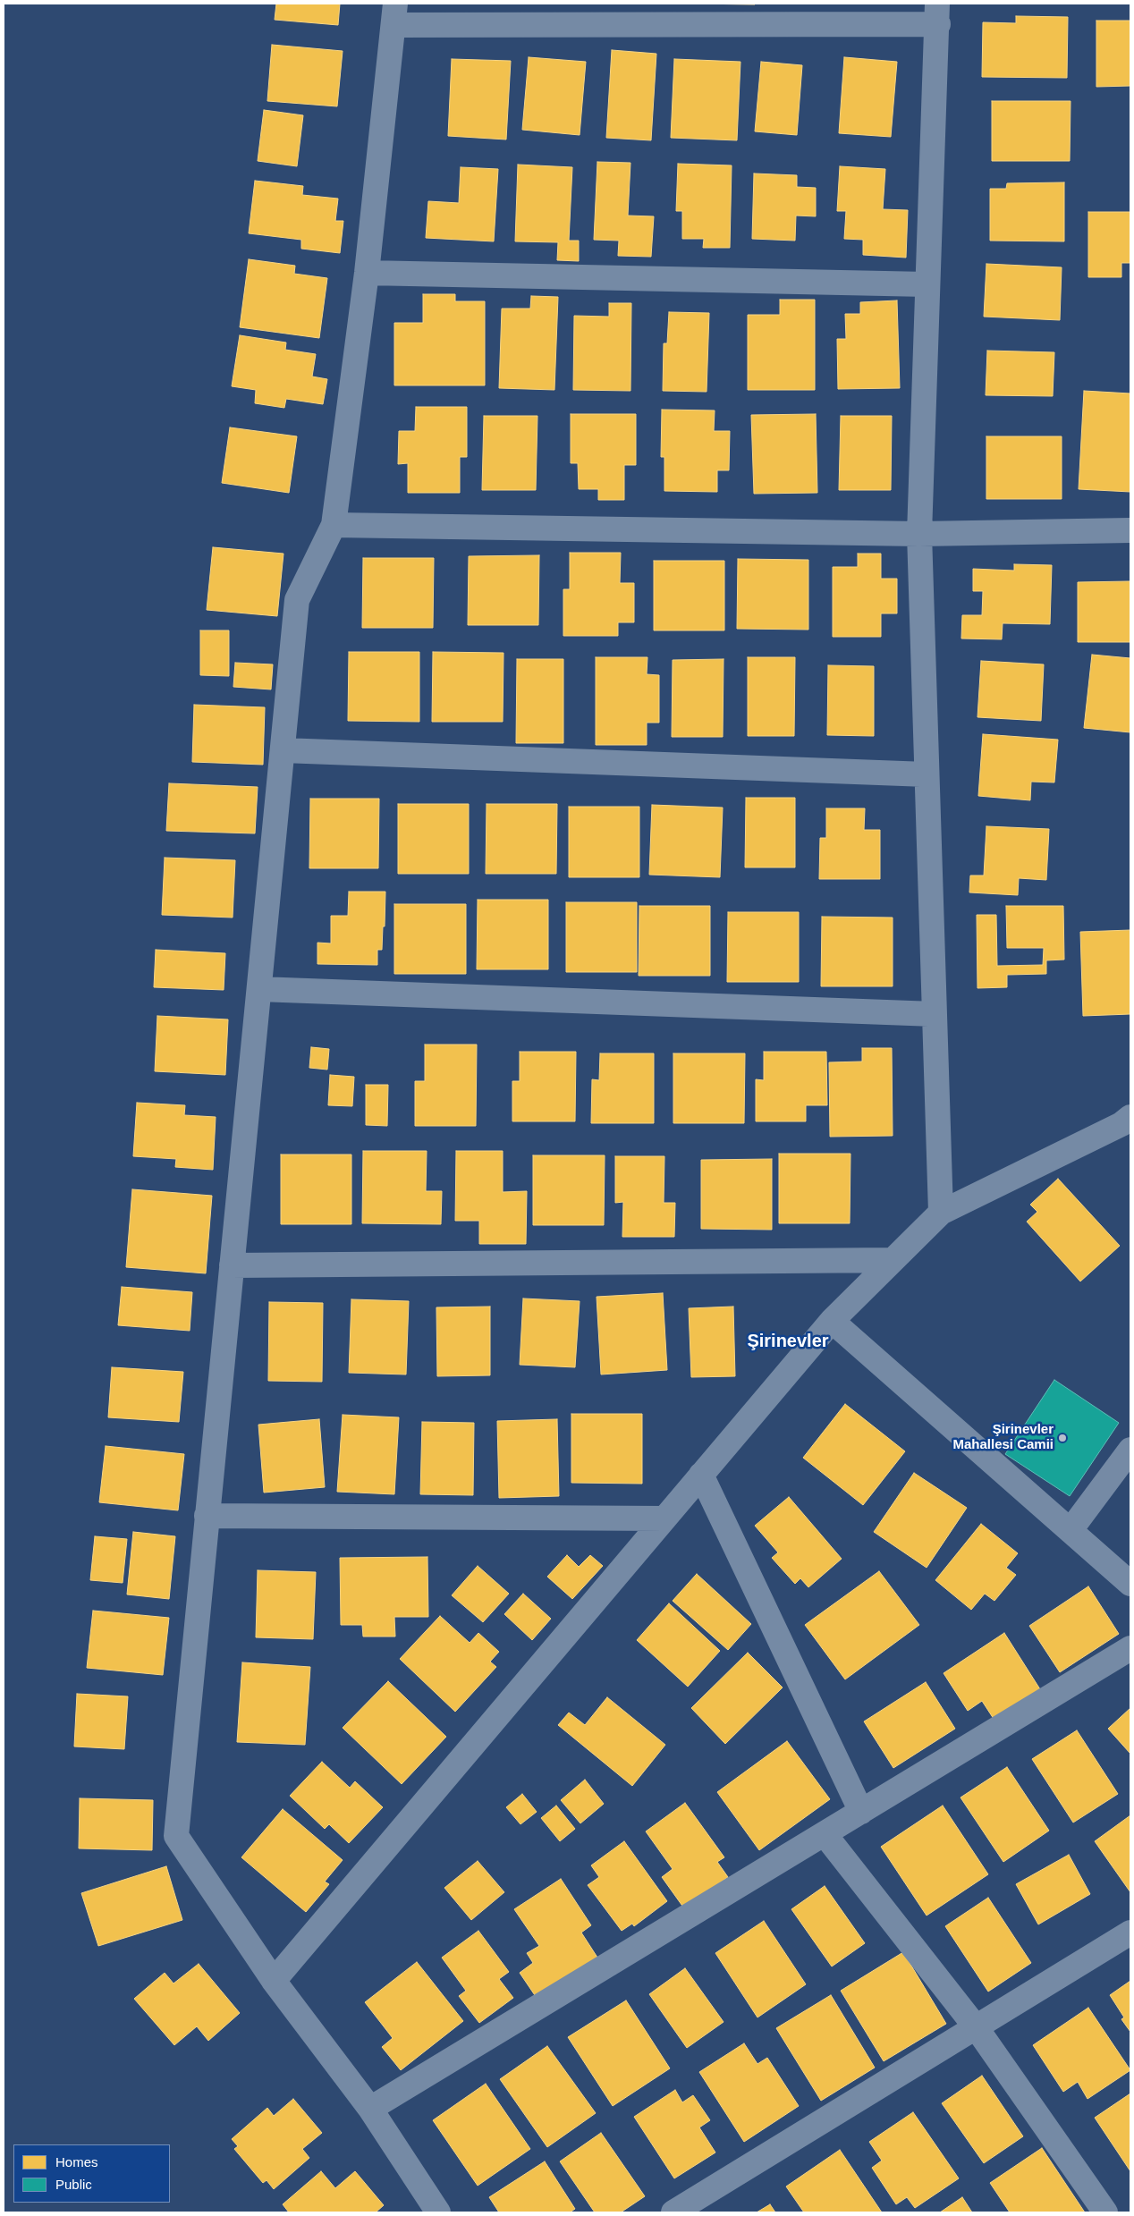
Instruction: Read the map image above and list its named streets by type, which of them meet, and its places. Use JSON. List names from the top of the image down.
{
  "districts": ["Şirinevler"],
  "places": ["Şirinevler Mahallesi Camii"],
  "legend": ["Homes", "Public"]
}
